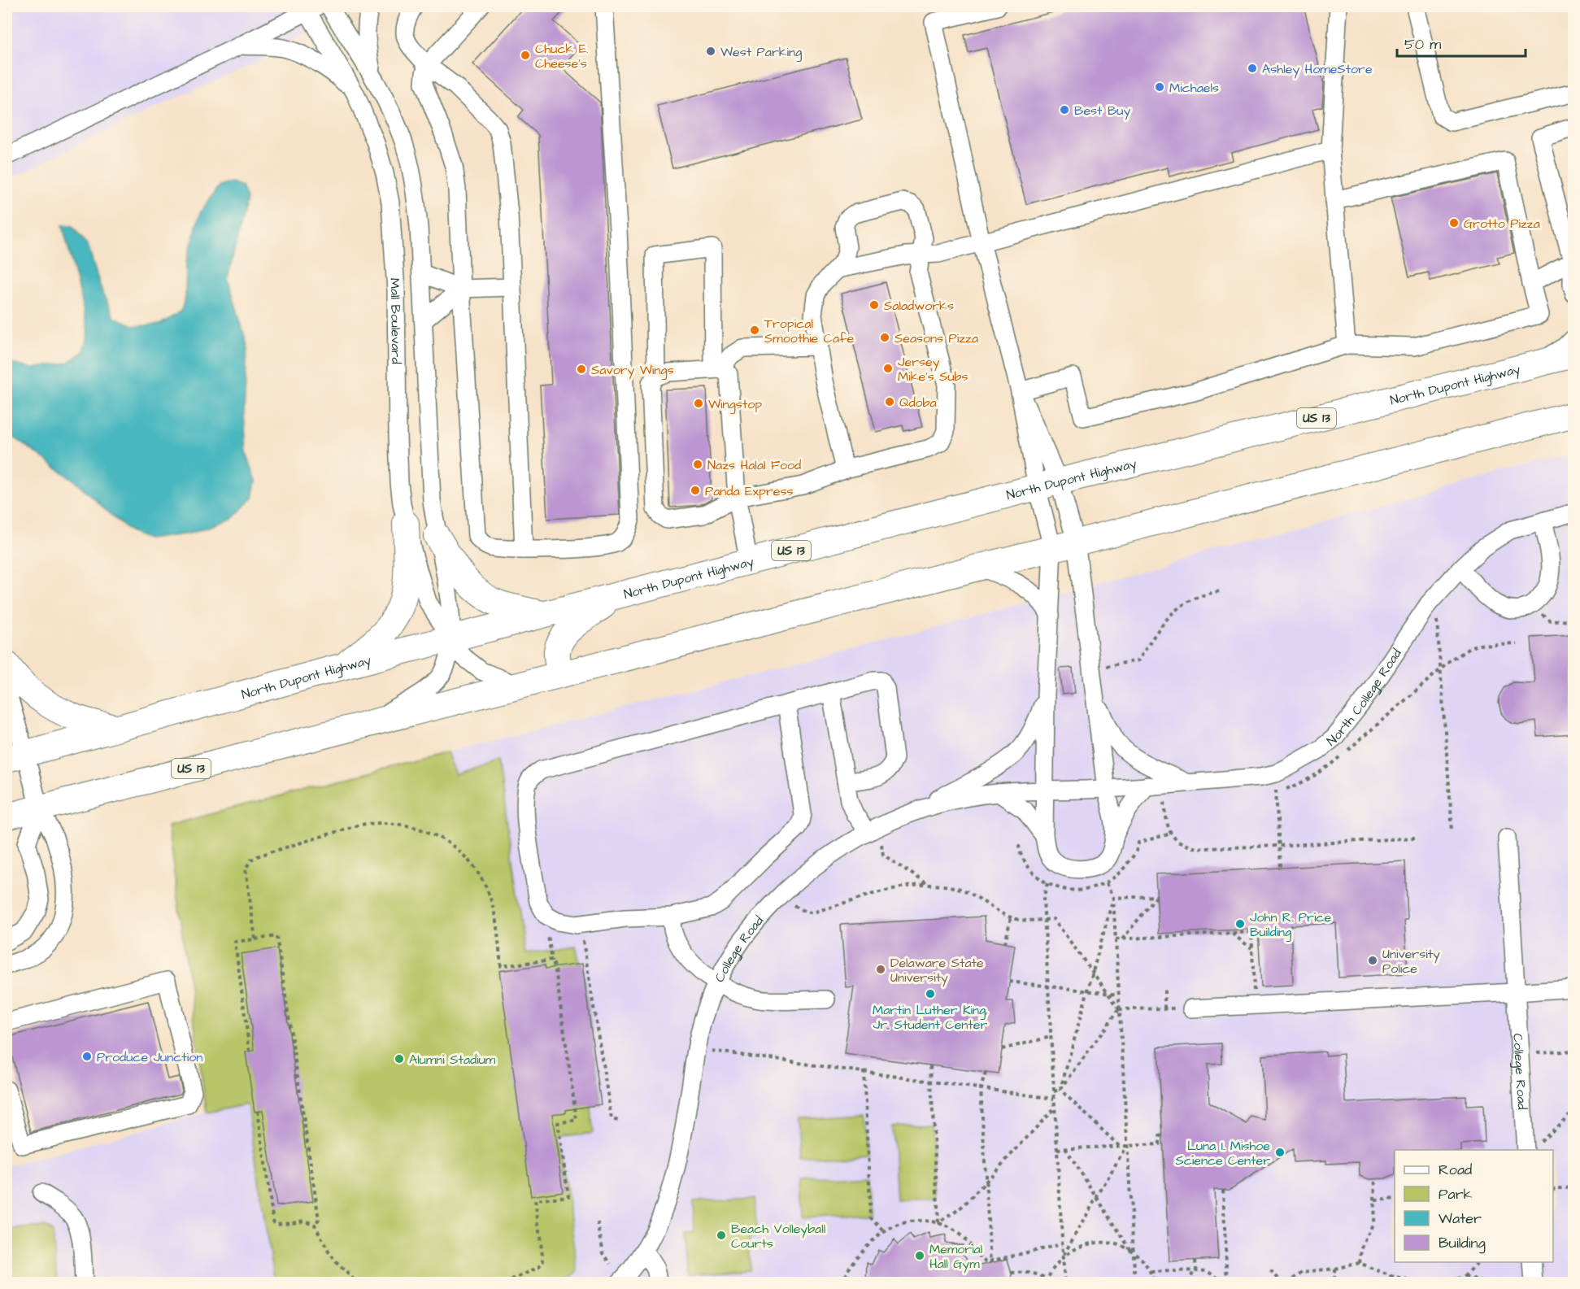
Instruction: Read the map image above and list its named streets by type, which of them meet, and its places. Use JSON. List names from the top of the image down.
{
  "streets": {
    "highway": ["North Dupont Highway", "US 13"],
    "street": ["Mall Boulevard", "North College Road", "College Road"]
  },
  "crossings": [
    ["Mall Boulevard", "North Dupont Highway"],
    ["Mall Boulevard", "US 13"],
    ["North College Road", "College Road"]
  ],
  "places": [
    "West Parking",
    "Chuck E. Cheese's",
    "Ashley HomeStore",
    "Michaels",
    "Best Buy",
    "Grotto Pizza",
    "Saladworks",
    "Tropical Smoothie Cafe",
    "Seasons Pizza",
    "Jersey Mike's Subs",
    "Savory Wings",
    "Qdoba",
    "Wingstop",
    "Nazs Halal Food",
    "Panda Express",
    "John R. Price Building",
    "University Police",
    "Delaware State University",
    "Martin Luther King, Jr. Student Center",
    "Produce Junction",
    "Alumni Stadium",
    "Luna I. Mishoe Science Center",
    "Beach Volleyball Courts",
    "Memorial Hall Gym"
  ],
  "legend": [
    "Road",
    "Park",
    "Water",
    "Building"
  ],
  "scale_bar": "50 m"
}
